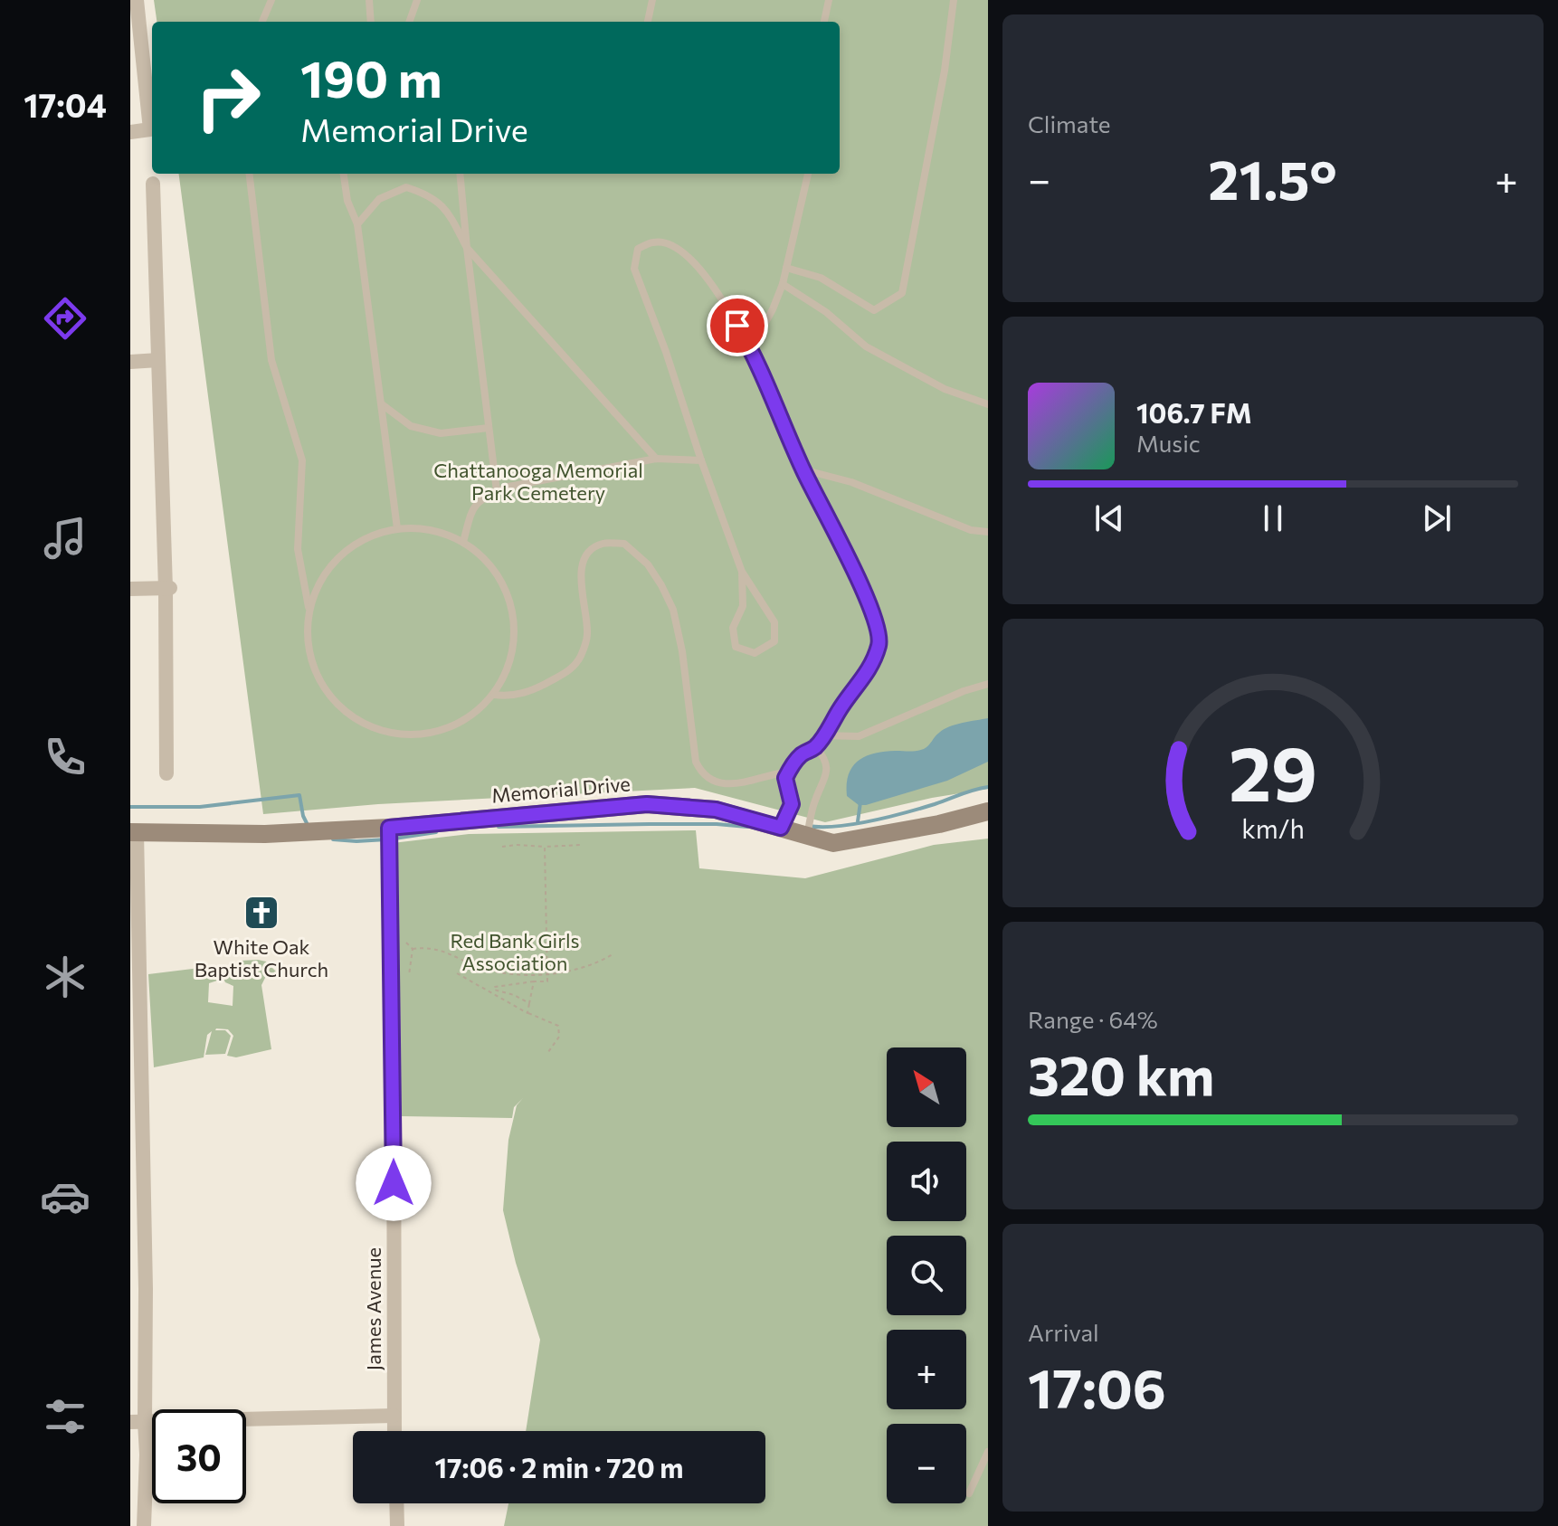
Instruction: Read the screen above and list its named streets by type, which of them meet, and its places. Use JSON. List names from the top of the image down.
{
  "streets": {
    "street": ["Memorial Drive", "James Avenue"]
  },
  "crossings": [
    ["Memorial Drive", "James Avenue"]
  ],
  "parks": ["Chattanooga Memorial Park Cemetery", "Red Bank Girls Association"],
  "places": {
    "church": ["White Oak Baptist Church"]
  },
  "north": "top left",
  "page": {
    "tabs": "17:04",
    "tile": [
      "Climate",
      ["Range · 64%", "320 km"],
      ["Arrival", "17:06"]
    ],
    "turn": ["190 m", "Memorial Drive"],
    "heat": ["−", "21.5°", "+"],
    "song": ["106.7 FM", "Music"],
    "map_buttons": ["+", "−"],
    "limit": "30",
    "trip": "17:06 · 2 min · 720 m",
    "gauge": ["29", "km/h"]
  }
}
